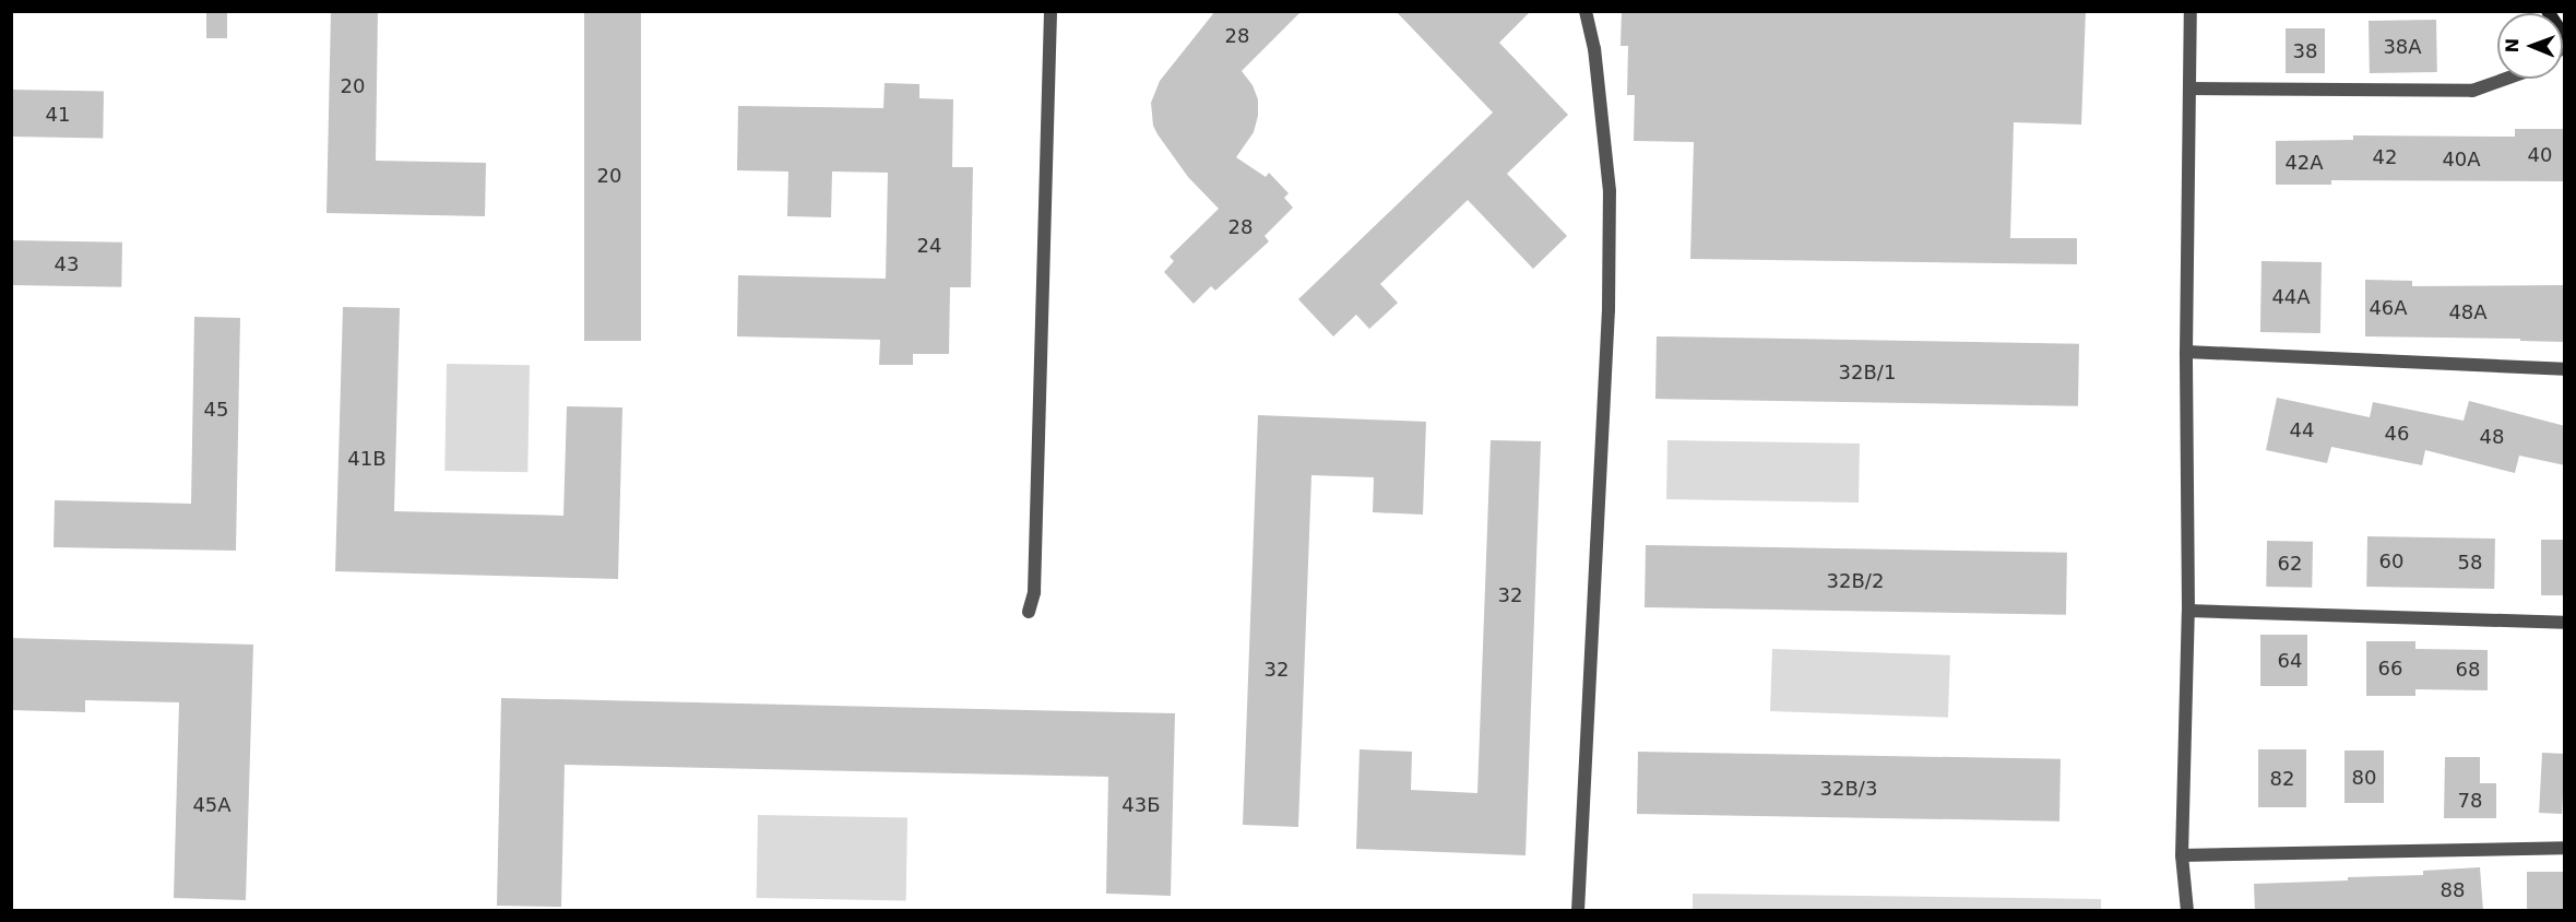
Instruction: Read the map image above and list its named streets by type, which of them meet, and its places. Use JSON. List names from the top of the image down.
{
  "house_numbers": [
    "28",
    "38А",
    "38",
    "20",
    "41",
    "40",
    "42",
    "40А",
    "42А",
    "20",
    "28",
    "24",
    "43",
    "44А",
    "46А",
    "48А",
    "32В/1",
    "45",
    "44",
    "46",
    "48",
    "41В",
    "60",
    "58",
    "62",
    "32В/2",
    "32",
    "64",
    "66",
    "32",
    "68",
    "80",
    "82",
    "32В/3",
    "78",
    "45А",
    "43Б",
    "88"
  ],
  "north": "left"
}
